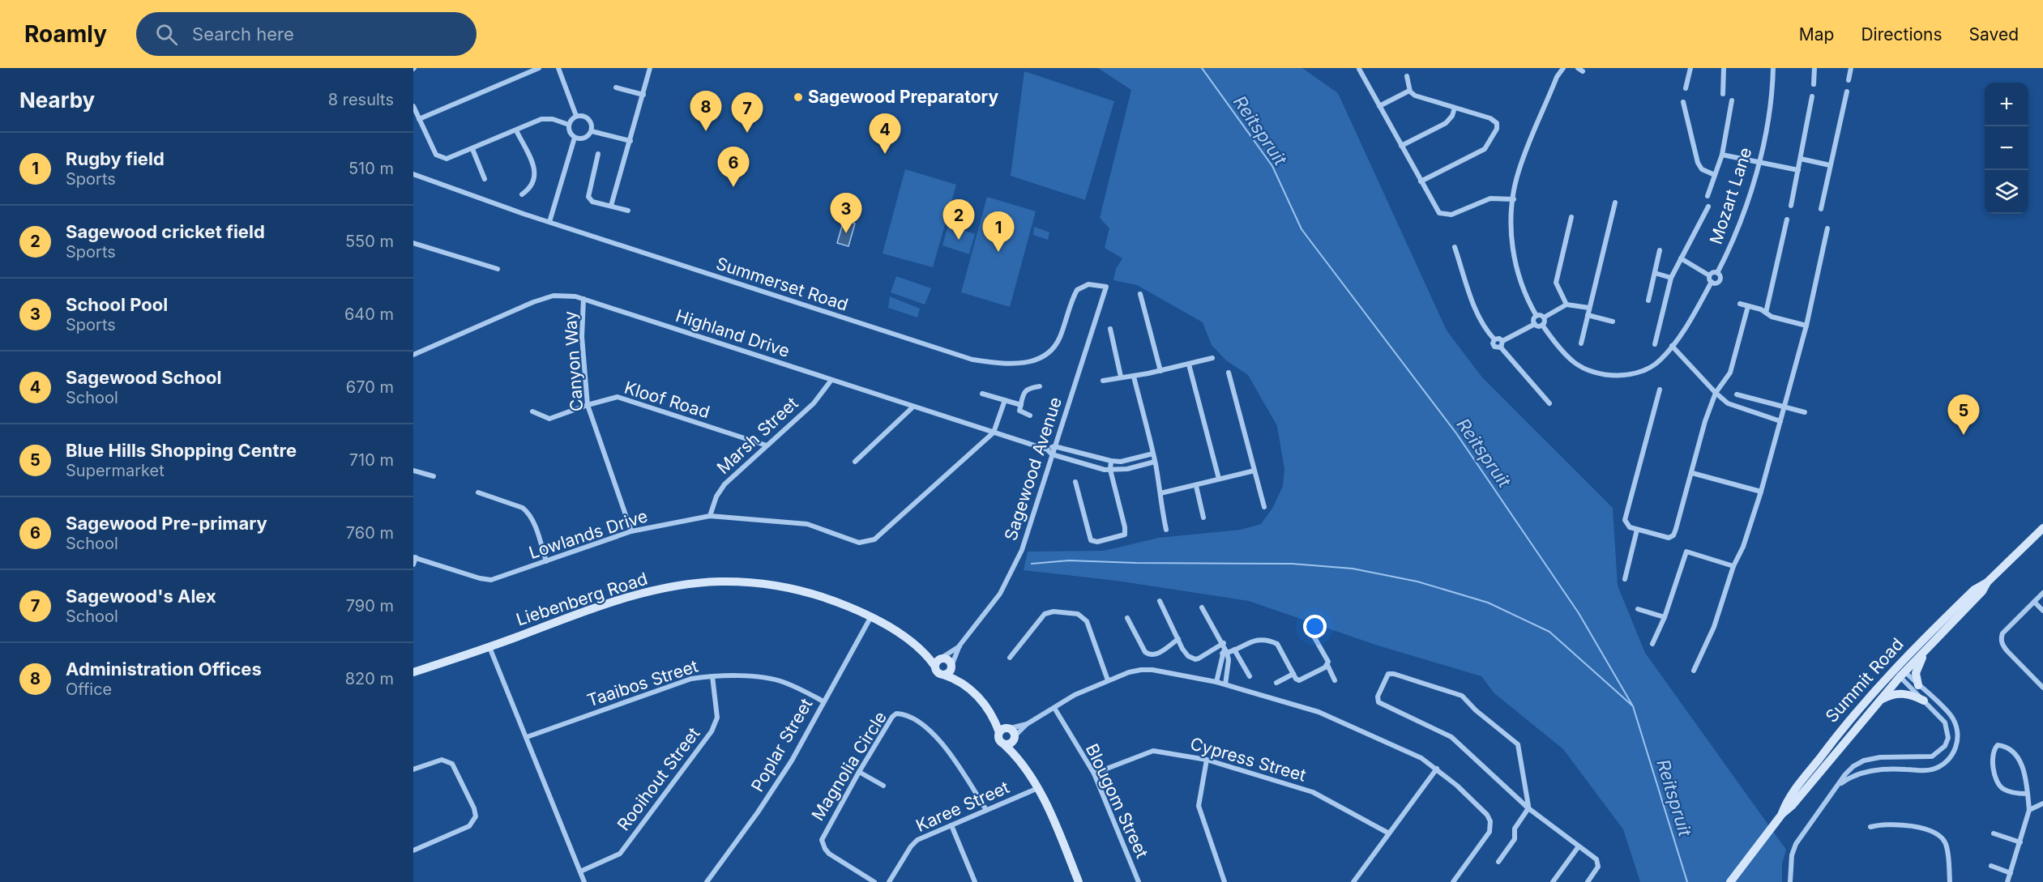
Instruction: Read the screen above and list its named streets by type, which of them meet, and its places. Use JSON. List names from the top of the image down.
{
  "streets": {
    "street": [
      "Mozart Lane",
      "Summerset Road",
      "Highland Drive",
      "Canyon Way",
      "Kloof Road",
      "Marsh Street",
      "Sagewood Avenue",
      "Lowlands Drive",
      "Liebenberg Road",
      "Summit Road",
      "Taaibos Street",
      "Poplar Street",
      "Cypress Street",
      "Magnolia Circle",
      "Rooihout Street",
      "Blougom Street",
      "Karee Street"
    ]
  },
  "crossings": [
    ["Summerset Road", "Sagewood Avenue"],
    ["Highland Drive", "Canyon Way"],
    ["Highland Drive", "Marsh Street"],
    ["Highland Drive", "Sagewood Avenue"],
    ["Highland Drive", "Lowlands Drive"],
    ["Canyon Way", "Kloof Road"],
    ["Canyon Way", "Lowlands Drive"],
    ["Kloof Road", "Marsh Street"],
    ["Marsh Street", "Lowlands Drive"],
    ["Sagewood Avenue", "Liebenberg Road"],
    ["Liebenberg Road", "Poplar Street"],
    ["Taaibos Street", "Poplar Street"],
    ["Taaibos Street", "Rooihout Street"],
    ["Cypress Street", "Blougom Street"],
    ["Magnolia Circle", "Karee Street"]
  ],
  "water": ["Reitspruit"],
  "places": ["Sagewood Preparatory"],
  "page": {
    "header": "Roamly",
    "search": "Search here",
    "nav": ["Map", "Directions", "Saved"],
    "heading": ["Nearby", "8 results"],
    "map_buttons": ["+", "−"],
    "pins": [
      "8",
      "7",
      "4",
      "6",
      "3",
      "2",
      "1",
      "5"
    ],
    "list": [
      {
        "mark": "1",
        "name": "Rugby field",
        "note": "Sports",
        "value": "510 m"
      },
      {
        "mark": "2",
        "name": "Sagewood cricket field",
        "note": "Sports",
        "value": "550 m"
      },
      {
        "mark": "3",
        "name": "School Pool",
        "note": "Sports",
        "value": "640 m"
      },
      {
        "mark": "4",
        "name": "Sagewood School",
        "note": "School",
        "value": "670 m"
      },
      {
        "mark": "5",
        "name": "Blue Hills Shopping Centre",
        "note": "Supermarket",
        "value": "710 m"
      },
      {
        "mark": "6",
        "name": "Sagewood Pre-primary",
        "note": "School",
        "value": "760 m"
      },
      {
        "mark": "7",
        "name": "Sagewood's Alex",
        "note": "School",
        "value": "790 m"
      },
      {
        "mark": "8",
        "name": "Administration Offices",
        "note": "Office",
        "value": "820 m"
      }
    ]
  }
}
